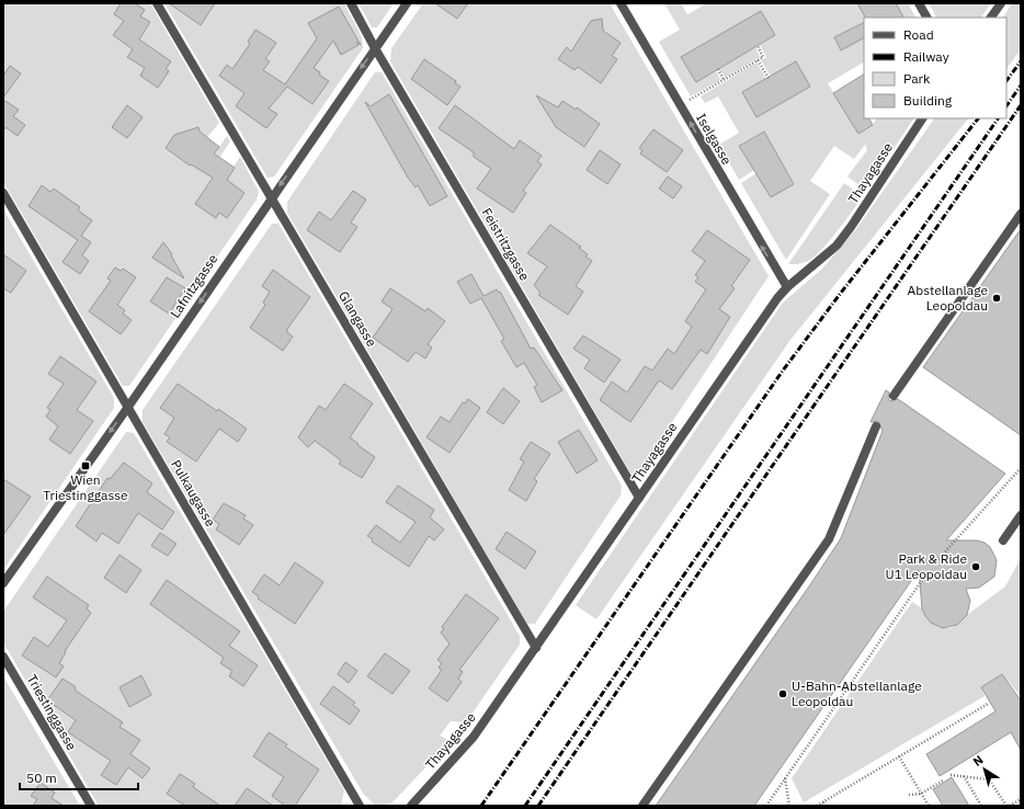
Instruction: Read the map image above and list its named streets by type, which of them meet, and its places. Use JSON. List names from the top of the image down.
{
  "streets": {
    "street": [
      "Iselgasse",
      "Thayagasse",
      "Feistritzgasse",
      "Lafnitzgasse",
      "Glangasse",
      "Pulkaugasse",
      "Triestinggasse"
    ]
  },
  "crossings": [
    ["Iselgasse", "Thayagasse"],
    ["Thayagasse", "Feistritzgasse"],
    ["Thayagasse", "Glangasse"],
    ["Feistritzgasse", "Lafnitzgasse"],
    ["Lafnitzgasse", "Glangasse"],
    ["Lafnitzgasse", "Pulkaugasse"]
  ],
  "one_way": ["Iselgasse", "Lafnitzgasse"],
  "places": {
    "other": ["Abstellanlage Leopoldau", "Park & Ride U1 Leopoldau", "U-Bahn-Abstellanlage Leopoldau"],
    "transit": ["Wien Triestinggasse"]
  },
  "legend": [
    "Road",
    "Railway",
    "Park",
    "Building"
  ],
  "scale_bar": "50 m",
  "north": "top left"
}
